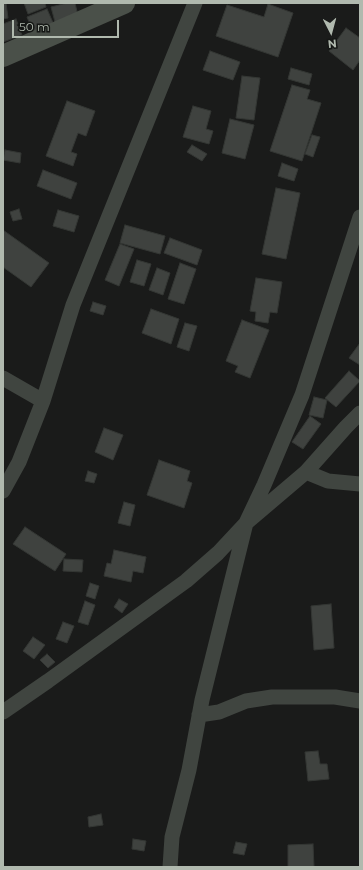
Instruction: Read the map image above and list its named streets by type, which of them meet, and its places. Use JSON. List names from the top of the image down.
{
  "scale_bar": "50 m",
  "north": "bottom"
}
